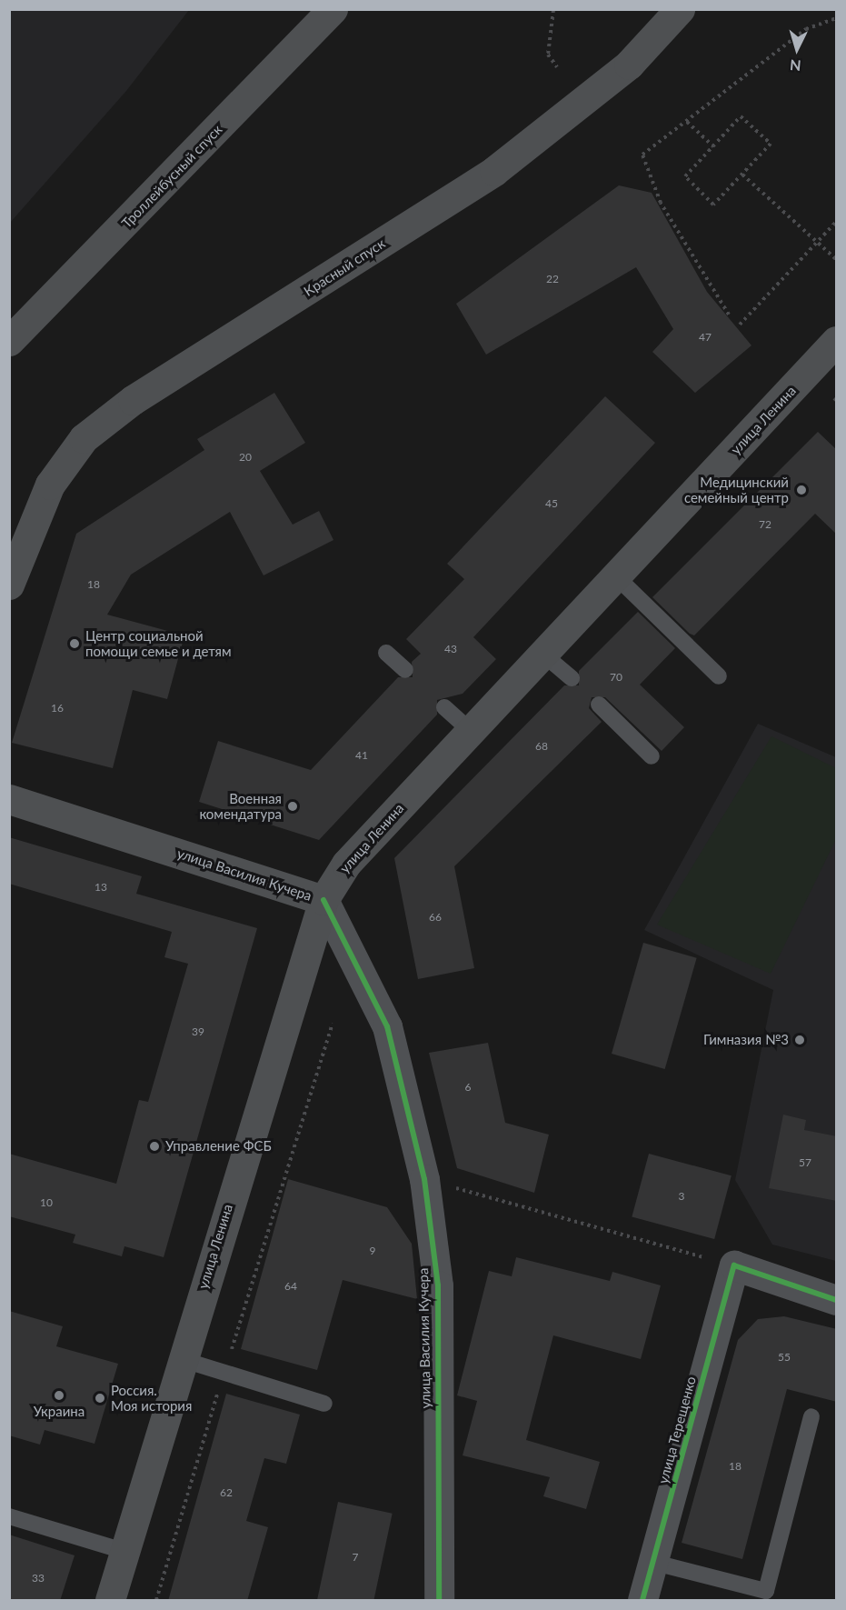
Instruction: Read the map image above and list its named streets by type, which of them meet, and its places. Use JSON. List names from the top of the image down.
{
  "streets": {
    "main road": [
      "Троллейбусный спуск",
      "Красный спуск",
      "улица Ленина",
      "улица Василия Кучера"
    ],
    "street": ["улица Терещенко"]
  },
  "crossings": [
    ["улица Ленина", "улица Василия Кучера"]
  ],
  "places": [
    "Медицинский семейный центр",
    "Центр социальной помощи семье и детям",
    "Военная комендатура",
    "Гимназия №3",
    "Управление ФСБ",
    "Украина",
    "Россия. Моя история"
  ],
  "house_numbers": [
    "22",
    "47",
    "20",
    "45",
    "72",
    "18",
    "43",
    "70",
    "16",
    "68",
    "41",
    "13",
    "66",
    "39",
    "6",
    "57",
    "3",
    "10",
    "9",
    "64",
    "55",
    "18",
    "62",
    "7",
    "33"
  ],
  "north": "bottom"
}
